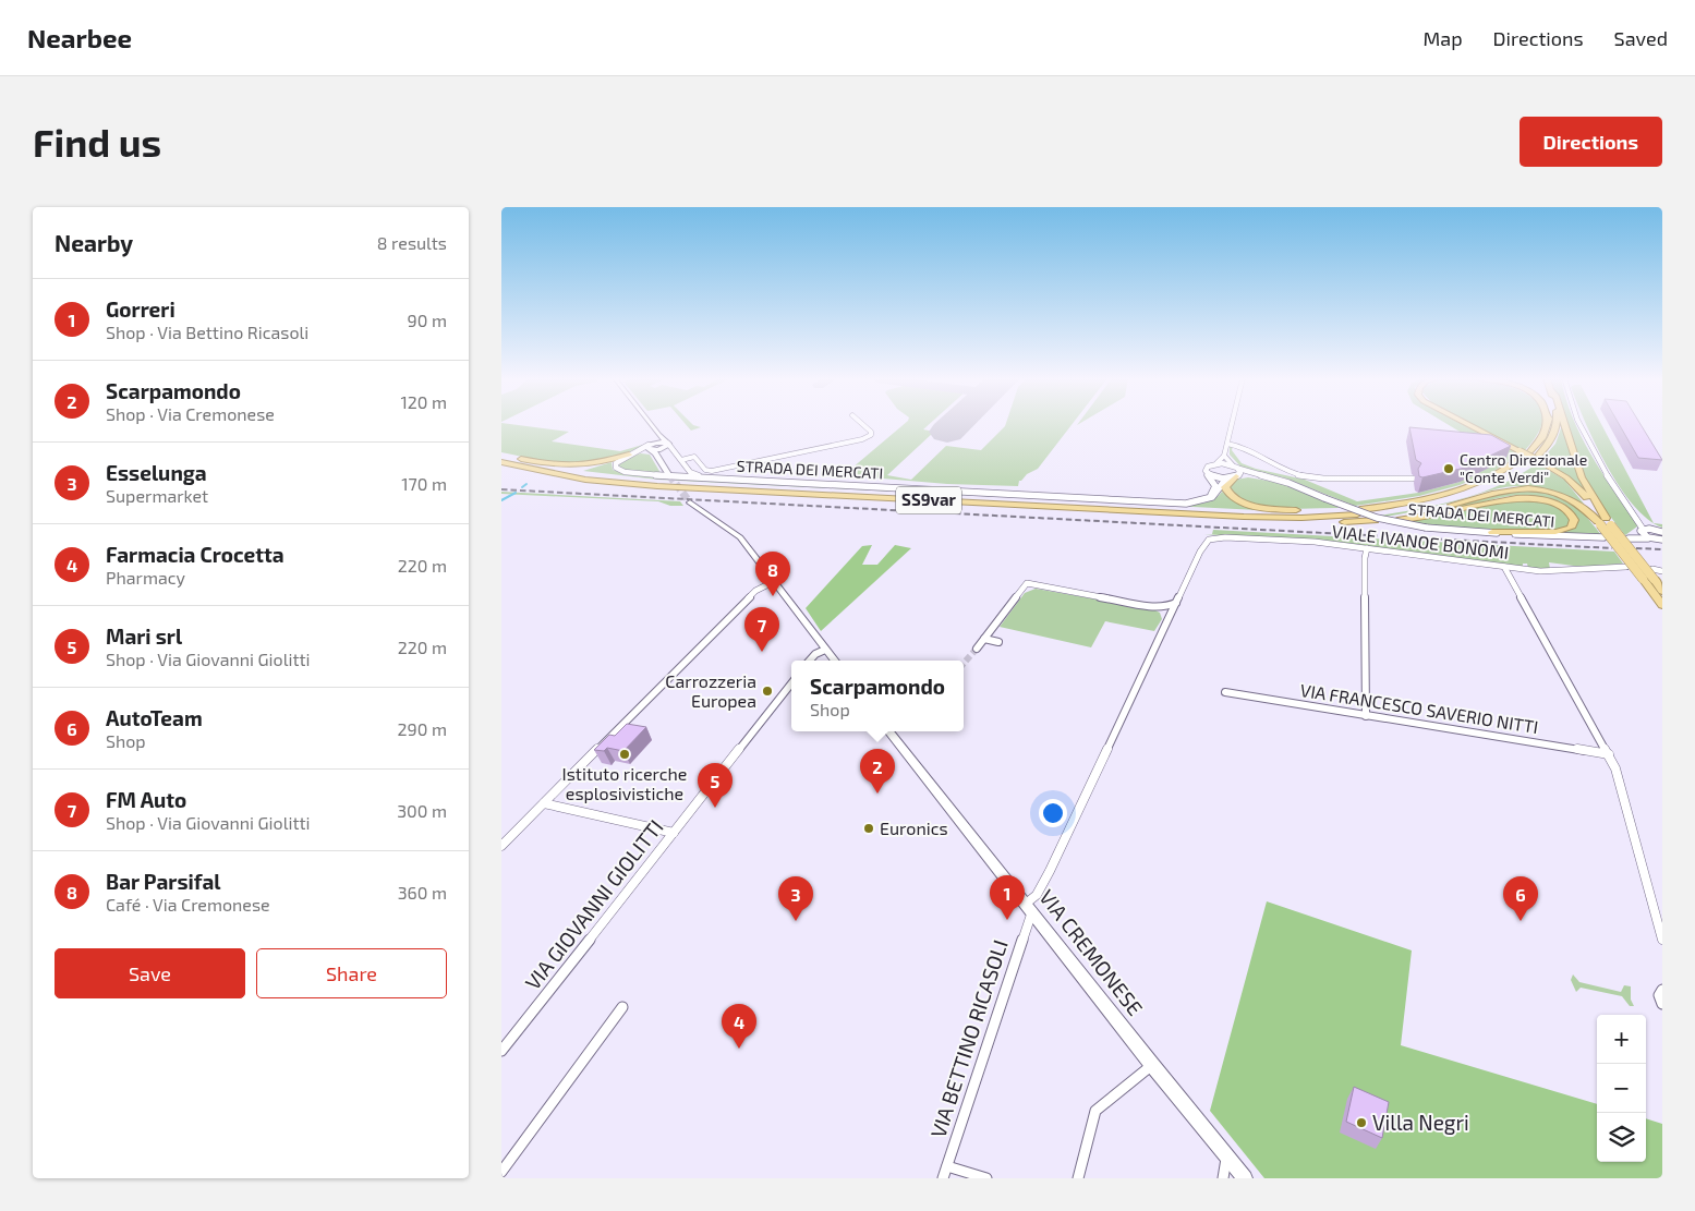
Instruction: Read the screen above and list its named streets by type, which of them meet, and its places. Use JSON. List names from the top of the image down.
{
  "streets": {
    "highway": ["SS9var"],
    "main road": ["VIA CREMONESE"],
    "street": [
      "STRADA DEI MERCATI",
      "VIALE IVANOE BONOMI",
      "VIA FRANCESCO SAVERIO NITTI",
      "VIA GIOVANNI GIOLITTI",
      "VIA BETTINO RICASOLI"
    ]
  },
  "crossings": [
    ["STRADA DEI MERCATI", "SS9var"],
    ["VIA CREMONESE", "VIA BETTINO RICASOLI"]
  ],
  "places": [
    "Centro Direzionale \"Conte Verdi\"",
    "Carrozzeria Europea",
    "Istituto ricerche esplosivistiche",
    "Euronics",
    "Villa Negri"
  ],
  "page": {
    "header": "Nearbee",
    "nav": ["Map", "Directions", "Saved"],
    "buttons": [
      "Directions",
      ["Save", "Share"]
    ],
    "title": "Find us",
    "heading": ["Nearby", "8 results"],
    "list": [
      {
        "mark": "1",
        "name": "Gorreri",
        "note": "Shop · Via Bettino Ricasoli",
        "value": "90 m"
      },
      {
        "mark": "2",
        "name": "Scarpamondo",
        "note": "Shop · Via Cremonese",
        "value": "120 m"
      },
      {
        "mark": "3",
        "name": "Esselunga",
        "note": "Supermarket",
        "value": "170 m"
      },
      {
        "mark": "4",
        "name": "Farmacia Crocetta",
        "note": "Pharmacy",
        "value": "220 m"
      },
      {
        "mark": "5",
        "name": "Mari srl",
        "note": "Shop · Via Giovanni Giolitti",
        "value": "220 m"
      },
      {
        "mark": "6",
        "name": "AutoTeam",
        "note": "Shop",
        "value": "290 m"
      },
      {
        "mark": "7",
        "name": "FM Auto",
        "note": "Shop · Via Giovanni Giolitti",
        "value": "300 m"
      },
      {
        "mark": "8",
        "name": "Bar Parsifal",
        "note": "Café · Via Cremonese",
        "value": "360 m"
      }
    ],
    "pins": [
      "8",
      "7",
      "2",
      "5",
      "1",
      "3",
      "6",
      "4"
    ],
    "popup": ["Scarpamondo", "Shop"],
    "map_buttons": ["+", "−"]
  }
}
